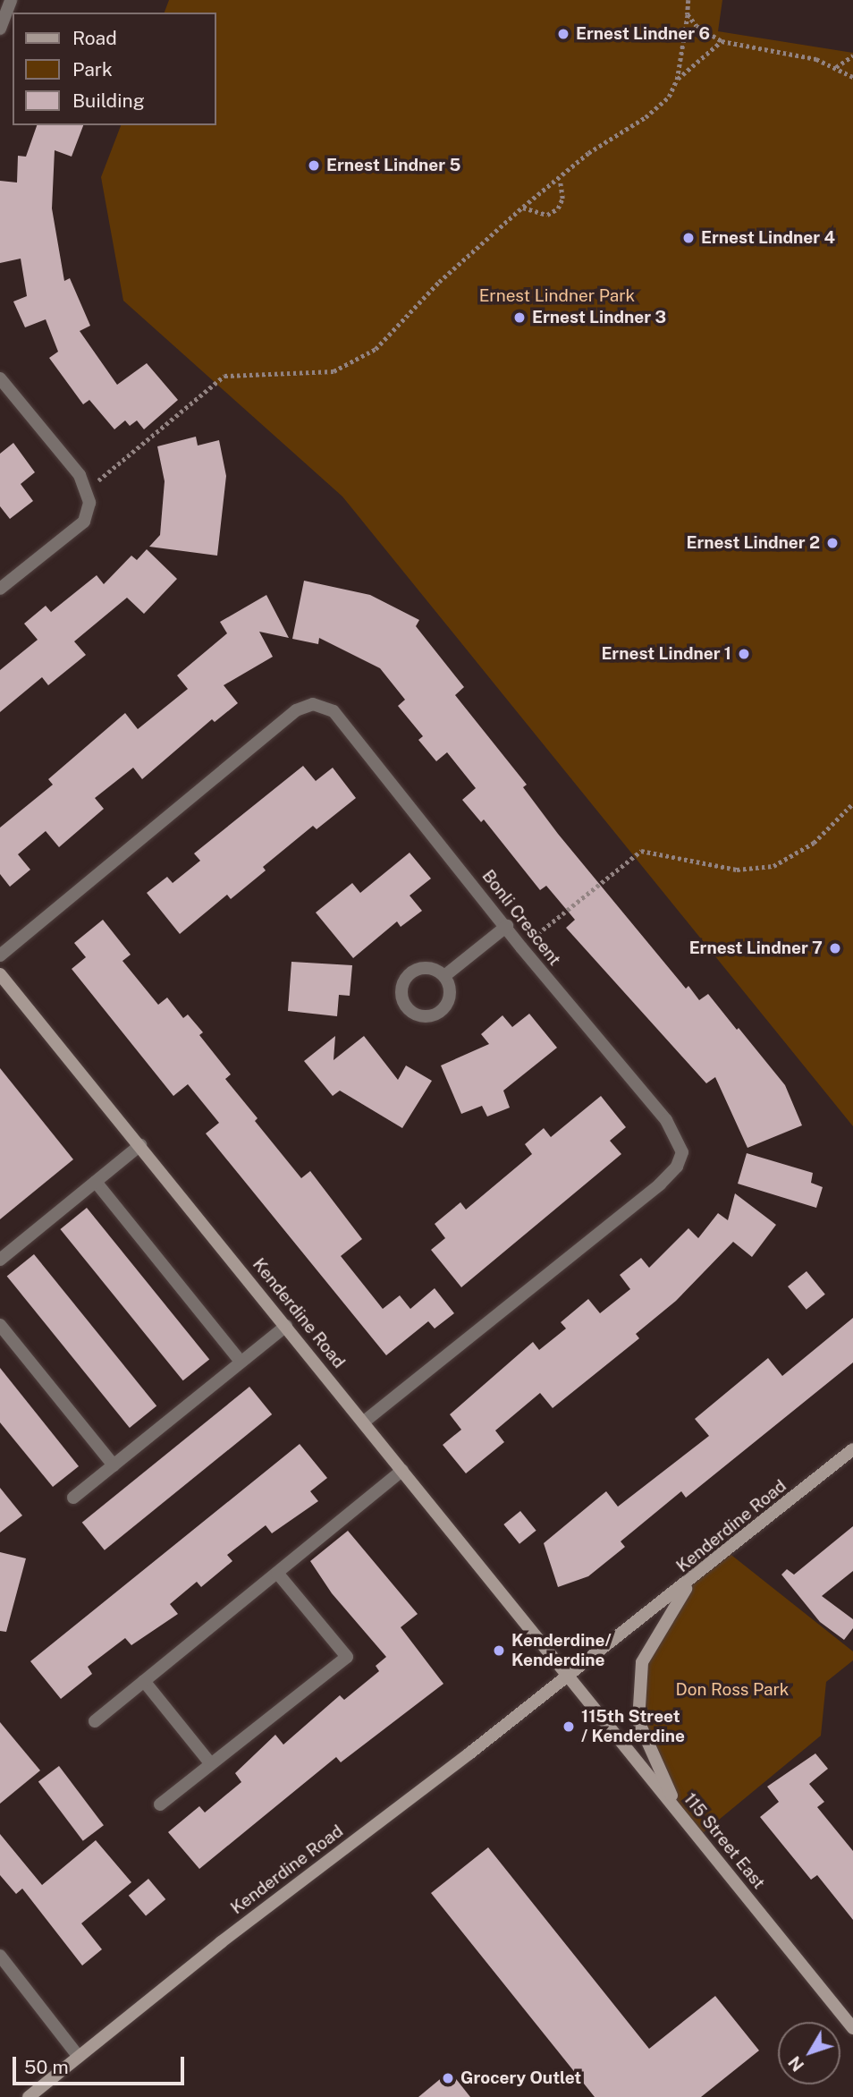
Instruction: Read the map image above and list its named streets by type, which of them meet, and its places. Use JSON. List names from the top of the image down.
{
  "streets": {
    "street": ["Bonli Crescent", "Kenderdine Road", "115 Street East"]
  },
  "crossings": [
    ["Bonli Crescent", "Kenderdine Road"],
    ["Kenderdine Road", "115 Street East"]
  ],
  "parks": ["Ernest Lindner Park", "Don Ross Park"],
  "places": [
    "Ernest Lindner 6",
    "Ernest Lindner 5",
    "Ernest Lindner 4",
    "Ernest Lindner 3",
    "Ernest Lindner 2",
    "Ernest Lindner 1",
    "Ernest Lindner 7",
    "Kenderdine/ Kenderdine",
    "115th Street / Kenderdine",
    "Grocery Outlet"
  ],
  "legend": ["Road", "Park", "Building"],
  "scale_bar": "50 m",
  "north": "bottom left"
}
